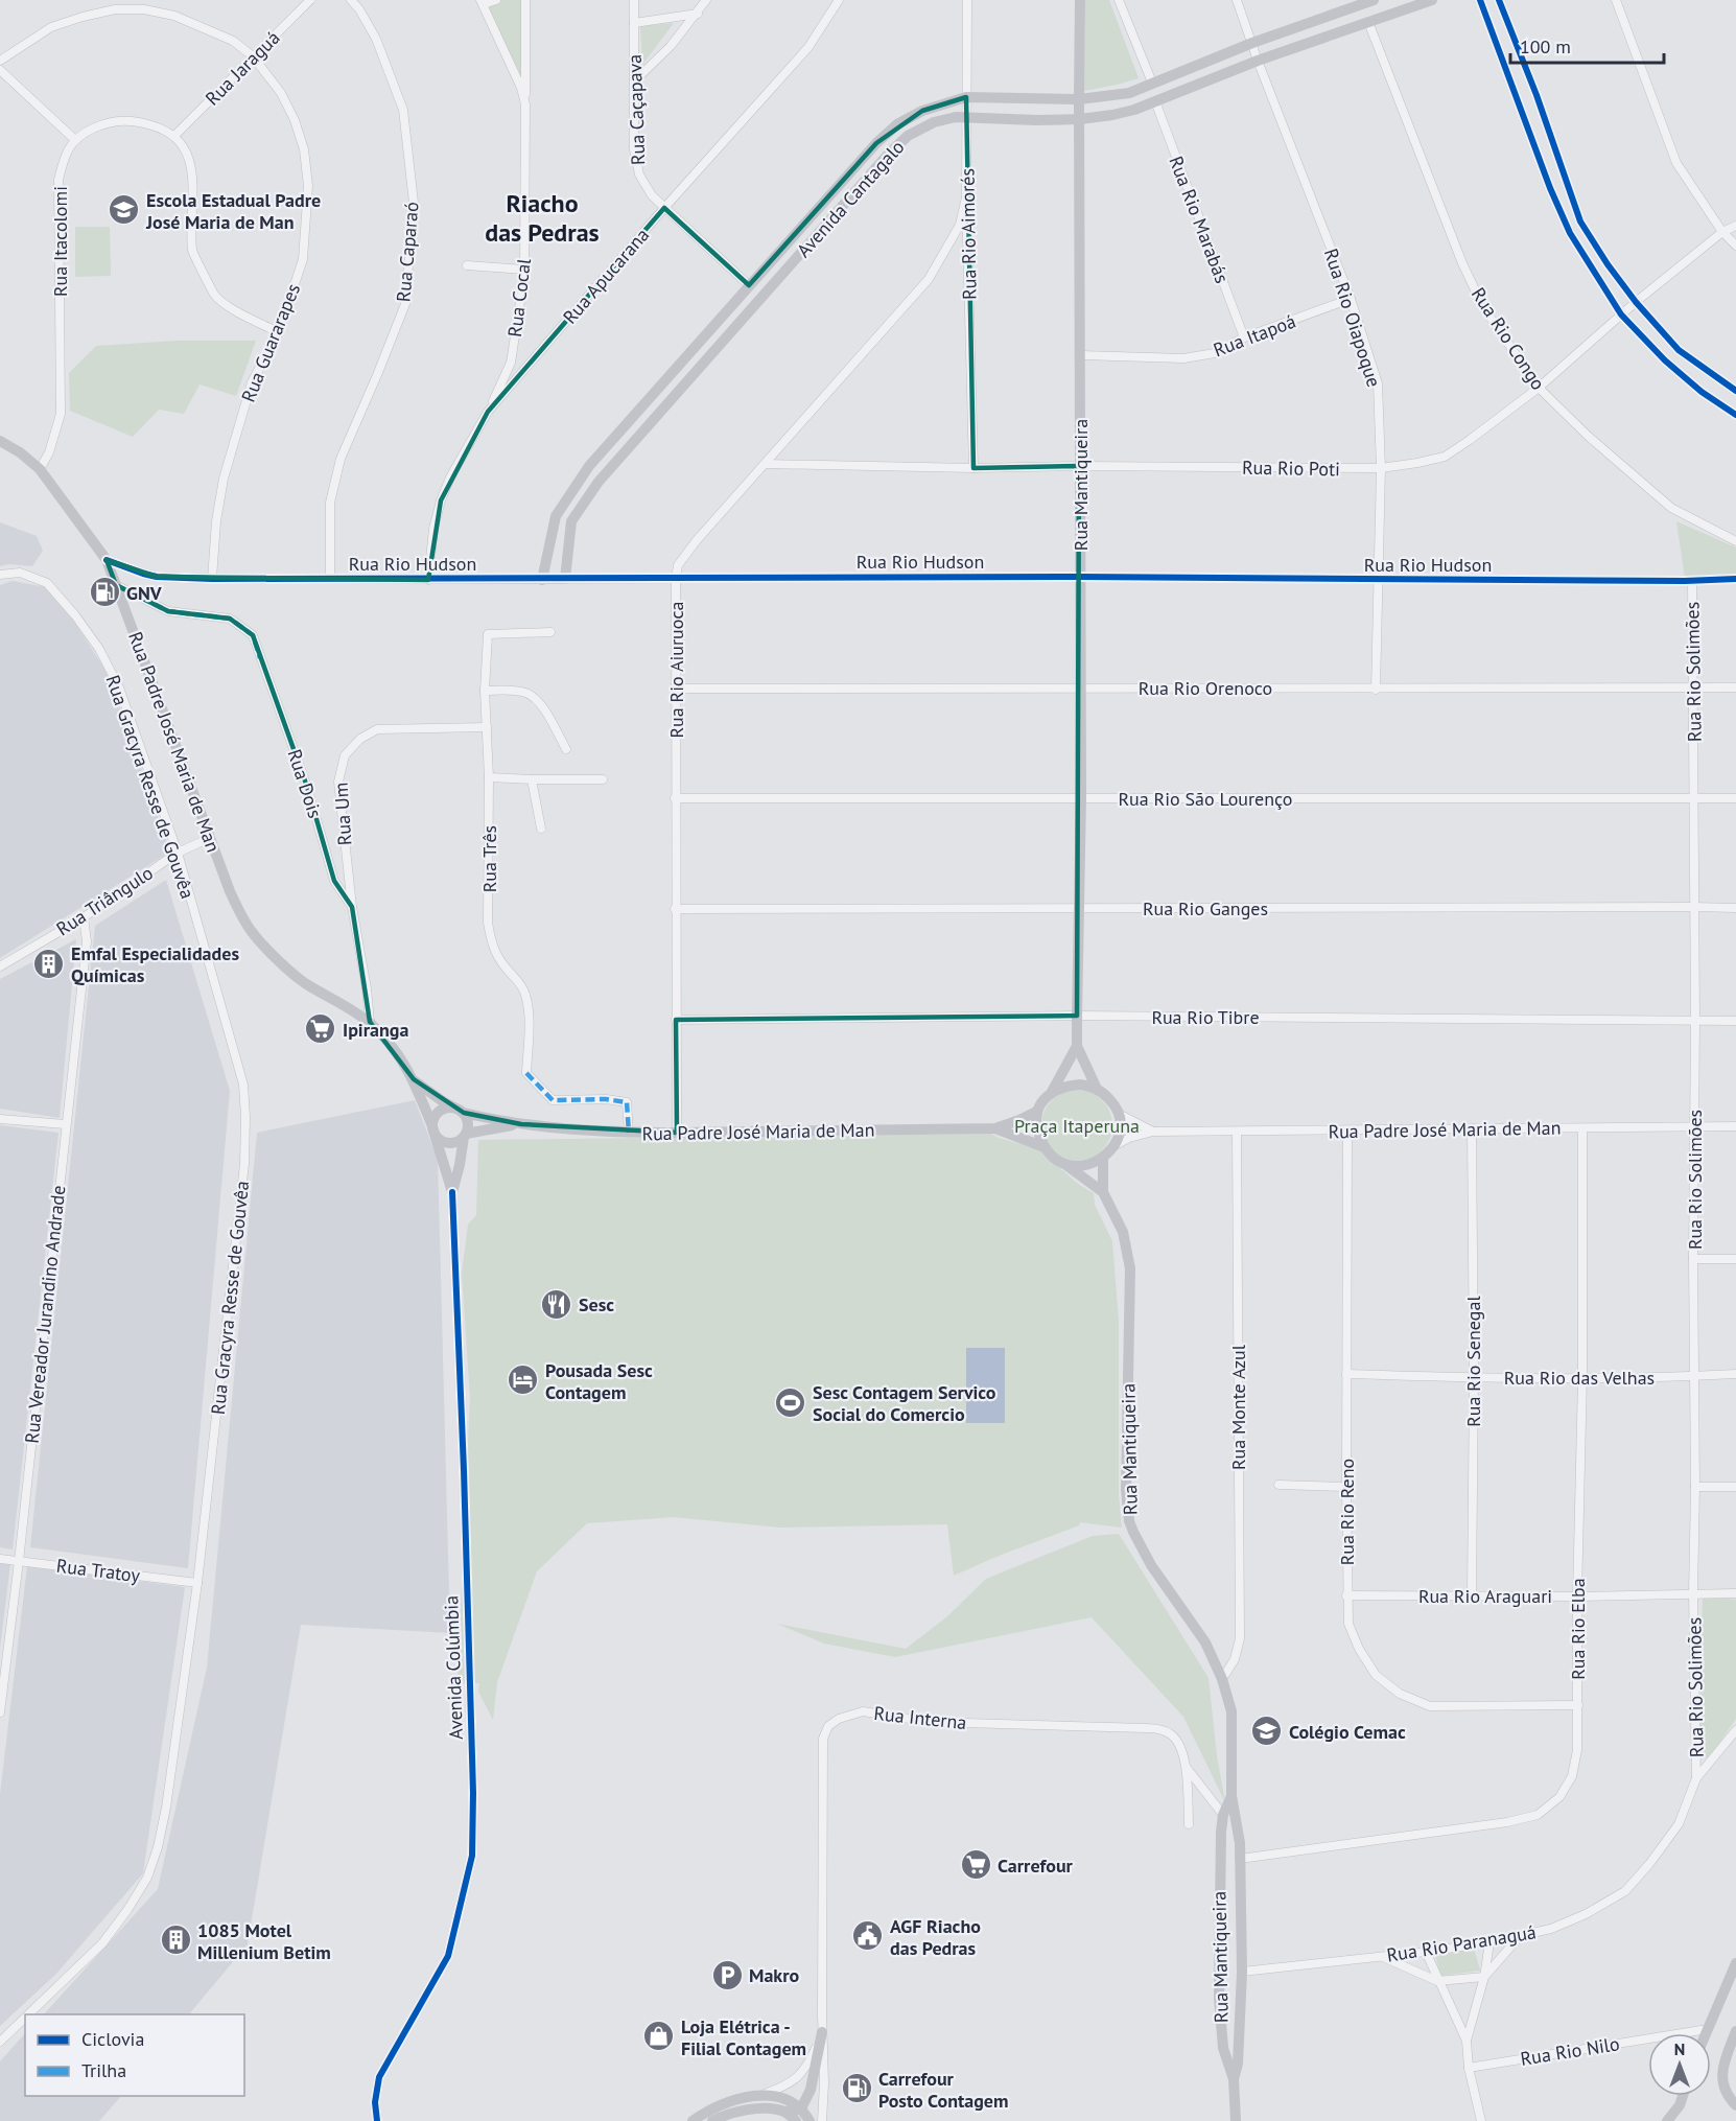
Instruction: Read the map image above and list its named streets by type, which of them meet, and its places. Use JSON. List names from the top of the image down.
{
  "streets": {
    "street": [
      "Rua Jaraguá",
      "Rua Caçapava",
      "Avenida Cantagalo",
      "Rua Rio Marabás",
      "Rua Rio Aimorés",
      "Rua Itacolomi",
      "Rua Caparaó",
      "Rua Apucarana",
      "Rua Cocal",
      "Rua Rio Oiapoque",
      "Rua Itapoá",
      "Rua Rio Congo",
      "Rua Guararapes",
      "Rua Rio Poti",
      "Rua Mantiqueira",
      "Rua Rio Hudson",
      "Rua Rio Aiuruoca",
      "Rua Rio Solimões",
      "Rua Rio Orenoco",
      "Rua Padre José Maria de Man",
      "Rua Dois",
      "Rua Gracyra Resse de Gouvêa",
      "Rua Rio São Lourenço",
      "Rua Um",
      "Rua Três",
      "Rua Triângulo",
      "Rua Rio Ganges",
      "Rua Rio Tibre",
      "Rua Vereador Jurandino Andrade",
      "Rua Rio Senegal",
      "Rua Rio das Velhas",
      "Rua Monte Azul",
      "Rua Rio Reno",
      "Rua Tratoy",
      "Rua Rio Araguari",
      "Rua Rio Elba",
      "Avenida Colúmbia",
      "Rua Interna",
      "Rua Rio Paranaguá",
      "Rua Rio Nilo"
    ]
  },
  "crossings": [
    ["Rua Jaraguá", "Rua Guararapes"],
    ["Rua Caçapava", "Avenida Cantagalo"],
    ["Rua Caçapava", "Rua Apucarana"],
    ["Avenida Cantagalo", "Rua Rio Marabás"],
    ["Avenida Cantagalo", "Rua Rio Aimorés"],
    ["Avenida Cantagalo", "Rua Rio Oiapoque"],
    ["Avenida Cantagalo", "Rua Rio Congo"],
    ["Avenida Cantagalo", "Rua Mantiqueira"],
    ["Avenida Cantagalo", "Rua Rio Hudson"],
    ["Rua Rio Marabás", "Rua Itapoá"],
    ["Rua Rio Aimorés", "Rua Rio Poti"],
    ["Rua Rio Aimorés", "Rua Rio Aiuruoca"],
    ["Rua Itacolomi", "Rua Padre José Maria de Man"],
    ["Rua Caparaó", "Rua Rio Hudson"],
    ["Rua Apucarana", "Rua Cocal"],
    ["Rua Apucarana", "Rua Rio Hudson"],
    ["Rua Rio Oiapoque", "Rua Itapoá"],
    ["Rua Rio Oiapoque", "Rua Rio Poti"],
    ["Rua Rio Oiapoque", "Rua Rio Hudson"],
    ["Rua Rio Oiapoque", "Rua Rio Orenoco"],
    ["Rua Itapoá", "Rua Mantiqueira"],
    ["Rua Rio Congo", "Rua Rio Poti"],
    ["Rua Guararapes", "Rua Rio Hudson"],
    ["Rua Rio Poti", "Rua Mantiqueira"],
    ["Rua Rio Poti", "Rua Rio Aiuruoca"],
    ["Rua Mantiqueira", "Rua Rio Hudson"],
    ["Rua Mantiqueira", "Rua Rio Orenoco"],
    ["Rua Mantiqueira", "Rua Padre José Maria de Man"],
    ["Rua Mantiqueira", "Rua Rio São Lourenço"],
    ["Rua Mantiqueira", "Rua Rio Ganges"],
    ["Rua Mantiqueira", "Rua Rio Tibre"],
    ["Rua Mantiqueira", "Rua Monte Azul"],
    ["Rua Mantiqueira", "Rua Rio Elba"],
    ["Rua Mantiqueira", "Rua Interna"],
    ["Rua Mantiqueira", "Rua Rio Paranaguá"],
    ["Rua Rio Hudson", "Rua Rio Aiuruoca"],
    ["Rua Rio Hudson", "Rua Rio Solimões"],
    ["Rua Rio Hudson", "Rua Padre José Maria de Man"],
    ["Rua Rio Aiuruoca", "Rua Rio Orenoco"],
    ["Rua Rio Aiuruoca", "Rua Padre José Maria de Man"],
    ["Rua Rio Aiuruoca", "Rua Rio São Lourenço"],
    ["Rua Rio Aiuruoca", "Rua Rio Ganges"],
    ["Rua Rio Aiuruoca", "Rua Rio Tibre"],
    ["Rua Rio Solimões", "Rua Rio Orenoco"],
    ["Rua Rio Solimões", "Rua Padre José Maria de Man"],
    ["Rua Rio Solimões", "Rua Rio São Lourenço"],
    ["Rua Rio Solimões", "Rua Rio Ganges"],
    ["Rua Rio Solimões", "Rua Rio Tibre"],
    ["Rua Rio Solimões", "Rua Rio das Velhas"],
    ["Rua Rio Solimões", "Rua Rio Araguari"],
    ["Rua Rio Solimões", "Rua Rio Paranaguá"],
    ["Rua Padre José Maria de Man", "Rua Dois"],
    ["Rua Padre José Maria de Man", "Rua Um"],
    ["Rua Padre José Maria de Man", "Rua Três"],
    ["Rua Padre José Maria de Man", "Rua Triângulo"],
    ["Rua Padre José Maria de Man", "Rua Rio Senegal"],
    ["Rua Padre José Maria de Man", "Rua Monte Azul"],
    ["Rua Padre José Maria de Man", "Rua Rio Reno"],
    ["Rua Padre José Maria de Man", "Rua Rio Elba"],
    ["Rua Padre José Maria de Man", "Avenida Colúmbia"],
    ["Rua Dois", "Rua Um"],
    ["Rua Gracyra Resse de Gouvêa", "Rua Triângulo"],
    ["Rua Gracyra Resse de Gouvêa", "Rua Tratoy"],
    ["Rua Um", "Rua Três"],
    ["Rua Triângulo", "Rua Vereador Jurandino Andrade"],
    ["Rua Vereador Jurandino Andrade", "Rua Tratoy"],
    ["Rua Rio Senegal", "Rua Rio das Velhas"],
    ["Rua Rio Senegal", "Rua Rio Araguari"],
    ["Rua Rio das Velhas", "Rua Rio Reno"],
    ["Rua Rio das Velhas", "Rua Rio Elba"],
    ["Rua Rio Reno", "Rua Rio Araguari"],
    ["Rua Rio Reno", "Rua Rio Elba"],
    ["Rua Rio Araguari", "Rua Rio Elba"]
  ],
  "districts": ["Riacho das Pedras"],
  "parks": ["Praça Itaperuna"],
  "places": {
    "school or university": ["Escola Estadual Padre José Maria de Man", "Colégio Cemac"],
    "fuel station": ["GNV", "Carrefour Posto Contagem"],
    "building": ["Emfal Especialidades Químicas", "1085 Motel Millenium Betim"],
    "supermarket": ["Ipiranga", "Carrefour"],
    "restaurant": ["Sesc"],
    "hotel": ["Pousada Sesc Contagem"],
    "sports": ["Sesc Contagem Servico Social do Comercio"],
    "public building": ["AGF Riacho das Pedras"],
    "parking": ["Makro"],
    "shop": ["Loja Elétrica - Filial Contagem"]
  },
  "legend": ["Ciclovia", "Trilha"],
  "scale_bar": "100 m",
  "north": "top"
}
